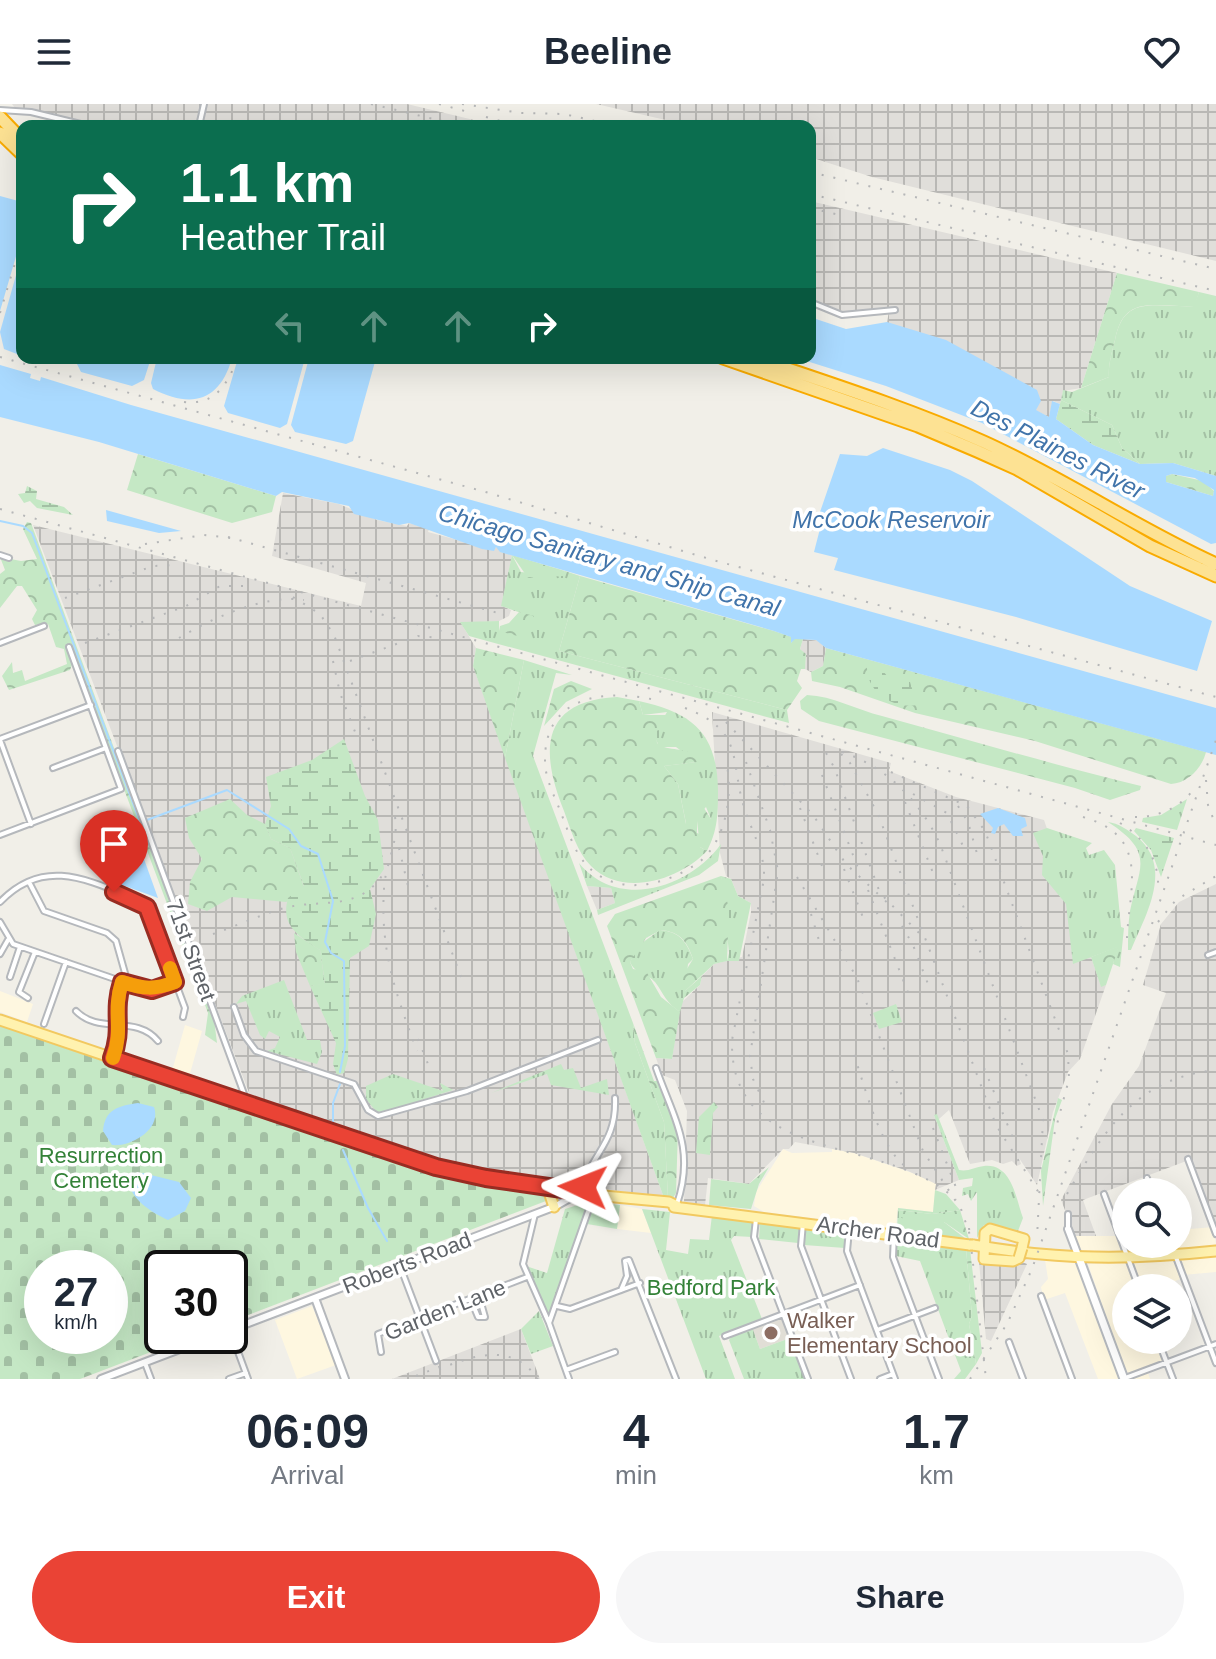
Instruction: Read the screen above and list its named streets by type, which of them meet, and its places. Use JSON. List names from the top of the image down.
{
  "streets": {
    "main road": ["Archer Road"],
    "street": ["71st Street", "Roberts Road", "Garden Lane"]
  },
  "crossings": [
    ["71st Street", "Archer Road"],
    ["Archer Road", "Roberts Road"],
    ["Roberts Road", "Garden Lane"]
  ],
  "water": ["Des Plaines River", "McCook Reservoir", "Chicago Sanitary and Ship Canal"],
  "parks": ["Resurrection Cemetery", "Bedford Park"],
  "places": ["Walker Elementary School"],
  "page": {
    "header": "Beeline",
    "turn": ["1.1 km", "Heather Trail"],
    "speed": "27 km/h",
    "limit": "30",
    "eta": [
      "06:09",
      "Arrival",
      "4",
      "min",
      "1.7",
      "km"
    ],
    "buttons": ["Exit", "Share"]
  }
}
